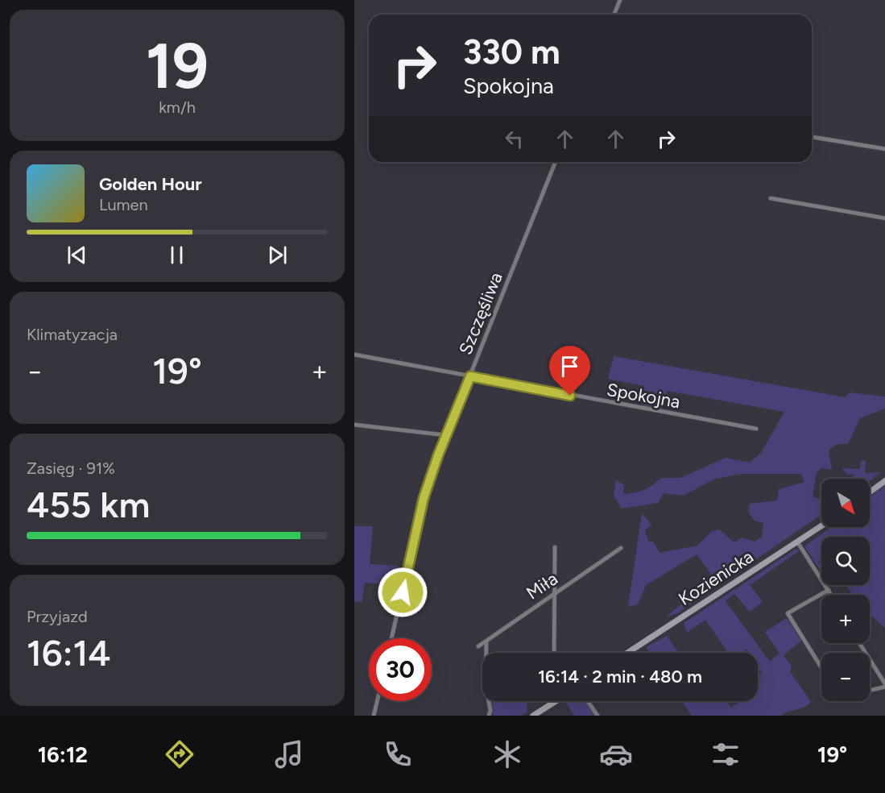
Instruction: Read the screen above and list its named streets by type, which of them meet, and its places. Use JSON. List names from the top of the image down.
{
  "streets": {
    "main road": ["Kozienicka"],
    "street": ["Szczęśliwa", "Spokojna", "Miła"]
  },
  "crossings": [
    ["Szczęśliwa", "Spokojna"]
  ],
  "north": "bottom right",
  "page": {
    "tile": [
      ["19", "km/h"],
      "Klimatyzacja",
      ["Zasięg · 91%", "455 km"],
      ["Przyjazd", "16:14"]
    ],
    "turn": ["330 m", "Spokojna"],
    "song": ["Golden Hour", "Lumen"],
    "heat": ["−", "19°", "+"],
    "map_buttons": ["+", "−"],
    "limit": "30",
    "trip": "16:14 · 2 min · 480 m",
    "tabs": ["16:12", "19°"]
  }
}
